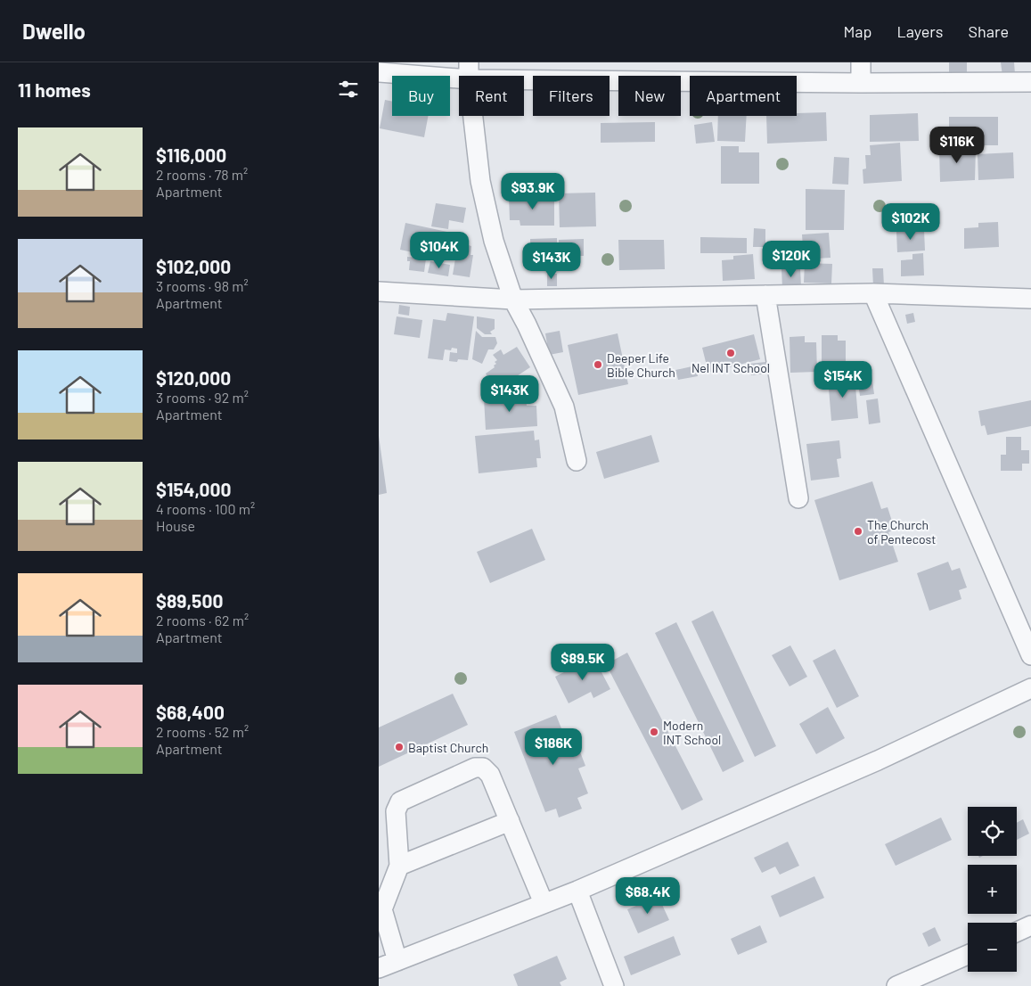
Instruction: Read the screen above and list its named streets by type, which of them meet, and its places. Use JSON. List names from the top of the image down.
{
  "places": [
    "Nel INT School",
    "Deeper Life Bible Church",
    "The Church of Pentecost",
    "Modern INT School",
    "Baptist Church"
  ],
  "page": {
    "header": "Dwello",
    "nav": ["Map", "Layers", "Share"],
    "heading": "11 homes",
    "chip": [
      "Buy",
      "Rent",
      "Filters",
      "New",
      "Apartment"
    ],
    "list": [
      {
        "name": "$116,000",
        "note": "2 rooms · 78 m² · Apartment"
      },
      {
        "name": "$102,000",
        "note": "3 rooms · 98 m² · Apartment"
      },
      {
        "name": "$120,000",
        "note": "3 rooms · 92 m² · Apartment"
      },
      {
        "name": "$154,000",
        "note": "4 rooms · 100 m² · House"
      },
      {
        "name": "$89,500",
        "note": "2 rooms · 62 m² · Apartment"
      },
      {
        "name": "$68,400",
        "note": "2 rooms · 52 m² · Apartment"
      }
    ],
    "price": [
      "$116K",
      "$93.9K",
      "$102K",
      "$104K",
      "$120K",
      "$143K",
      "$154K",
      "$143K",
      "$89.5K",
      "$186K",
      "$68.4K"
    ],
    "map_buttons": ["+", "−"]
  }
}
